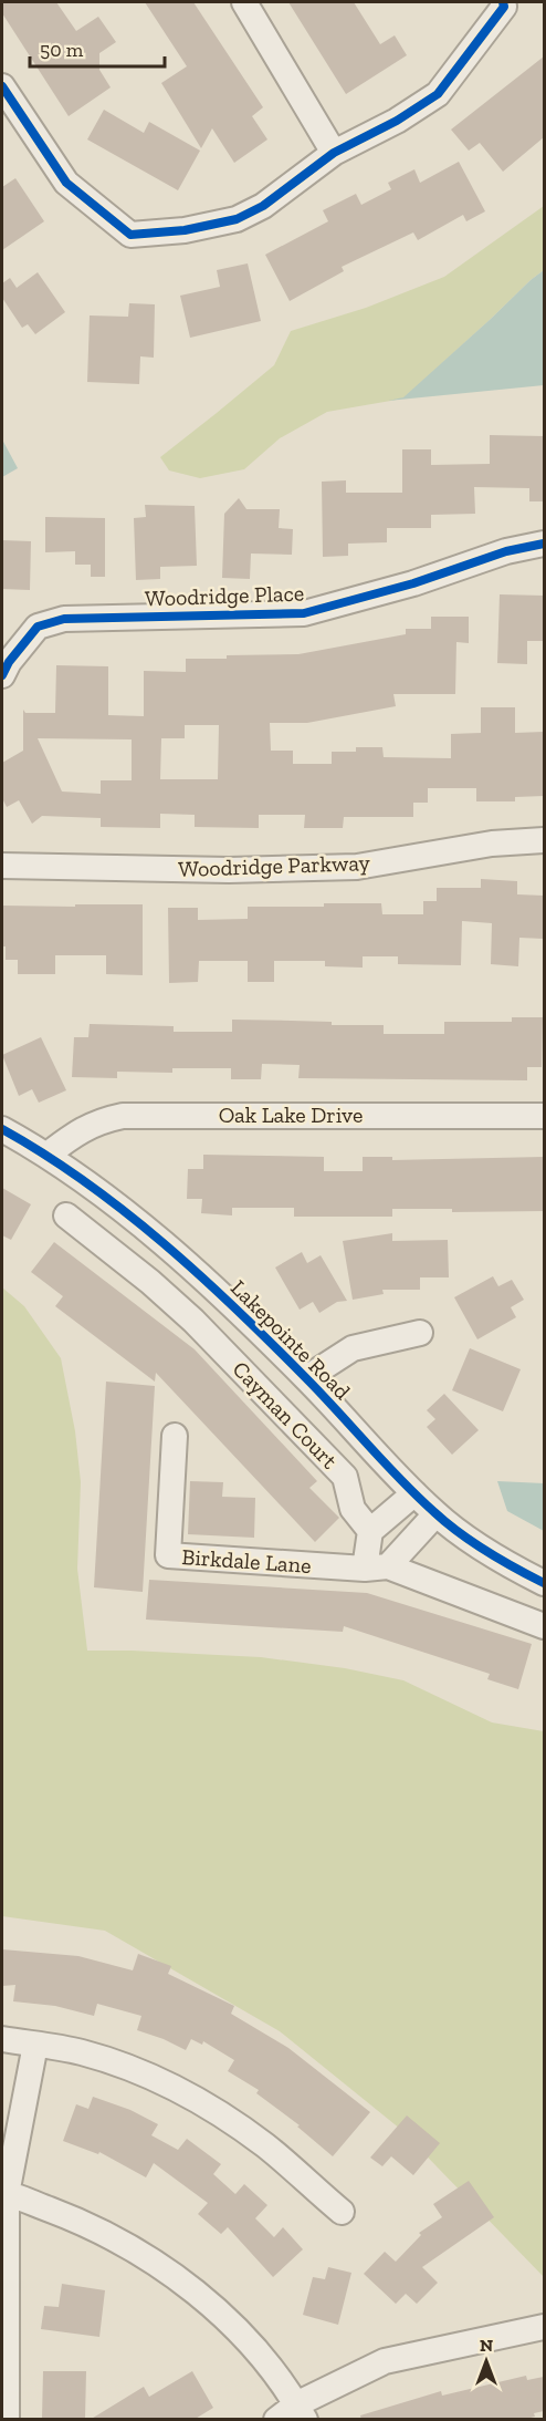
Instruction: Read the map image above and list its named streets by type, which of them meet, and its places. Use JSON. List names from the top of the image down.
{
  "streets": {
    "street": [
      "Woodridge Place",
      "Woodridge Parkway",
      "Oak Lake Drive",
      "Lakepointe Road",
      "Cayman Court",
      "Birkdale Lane"
    ]
  },
  "crossings": [
    ["Oak Lake Drive", "Lakepointe Road"]
  ],
  "scale_bar": "50 m",
  "north": "top"
}
